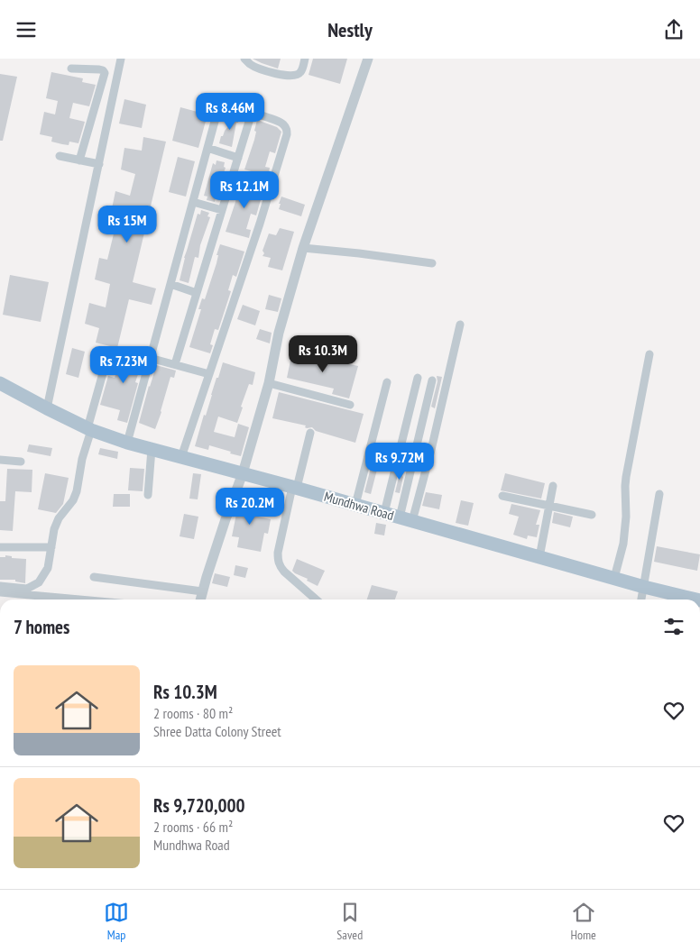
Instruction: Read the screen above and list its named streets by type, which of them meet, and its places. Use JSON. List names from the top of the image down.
{
  "streets": {
    "main road": ["Mundhwa Road"]
  },
  "page": {
    "header": "Nestly",
    "price": [
      "Rs 8.46M",
      "Rs 12.1M",
      "Rs 15M",
      "Rs 10.3M",
      "Rs 7.23M",
      "Rs 9.72M",
      "Rs 20.2M"
    ],
    "heading": "7 homes",
    "list": [
      {
        "name": "Rs 10.3M",
        "note": "2 rooms · 80 m² · Shree Datta Colony Street"
      },
      {
        "name": "Rs 9,720,000",
        "note": "2 rooms · 66 m² · Mundhwa Road"
      }
    ],
    "tabs": ["Map", "Saved", "Home"]
  }
}
